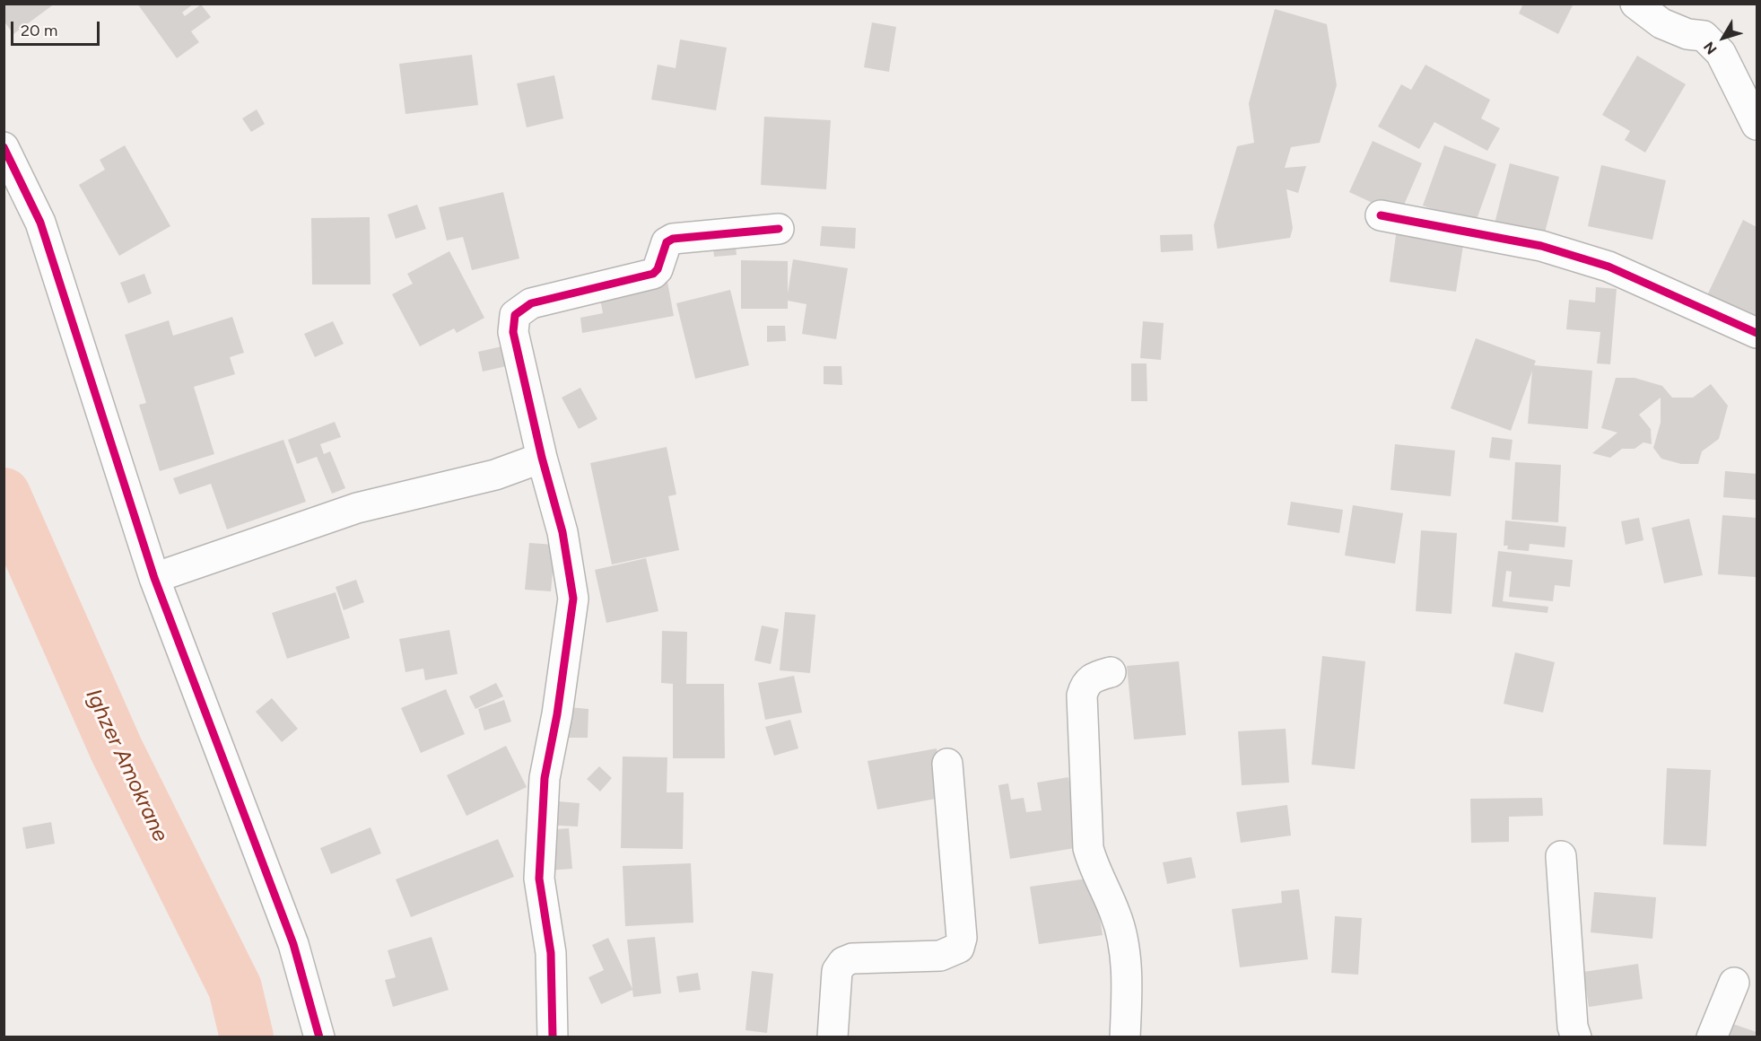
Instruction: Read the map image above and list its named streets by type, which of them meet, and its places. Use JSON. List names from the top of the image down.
{
  "water": ["Ighzer Amokrane"],
  "scale_bar": "20 m",
  "north": "bottom left"
}
